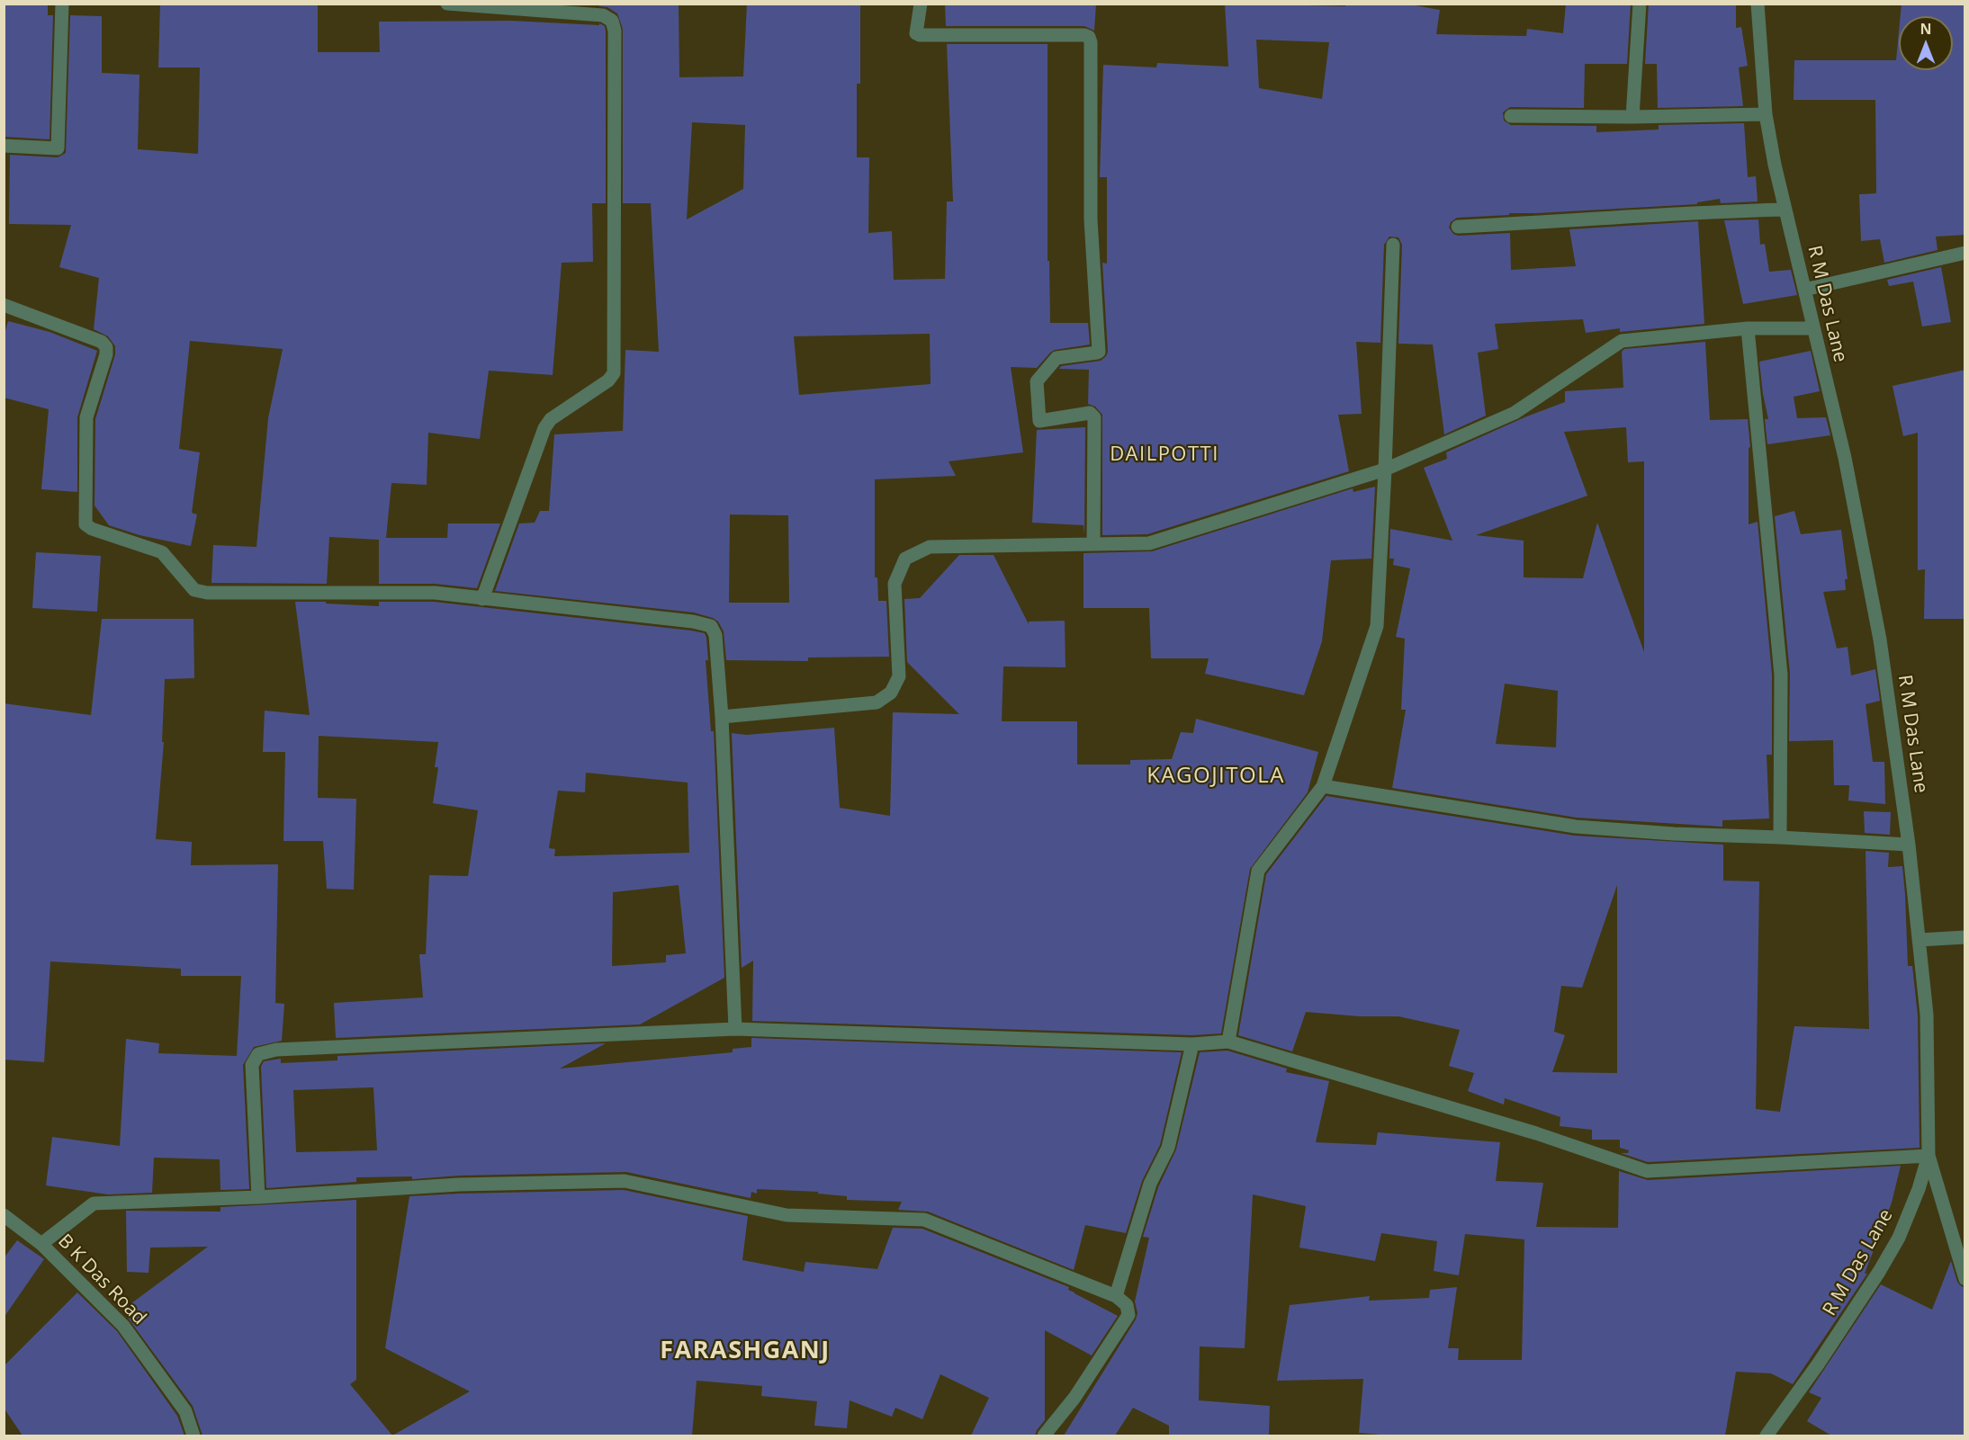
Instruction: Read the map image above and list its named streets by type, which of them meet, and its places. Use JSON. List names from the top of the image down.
{
  "streets": {
    "street": ["R M Das Lane", "B K Das Road"]
  },
  "districts": ["DAILPOTTI", "KAGOJITOLA", "FARASHGANJ"],
  "north": "top"
}
